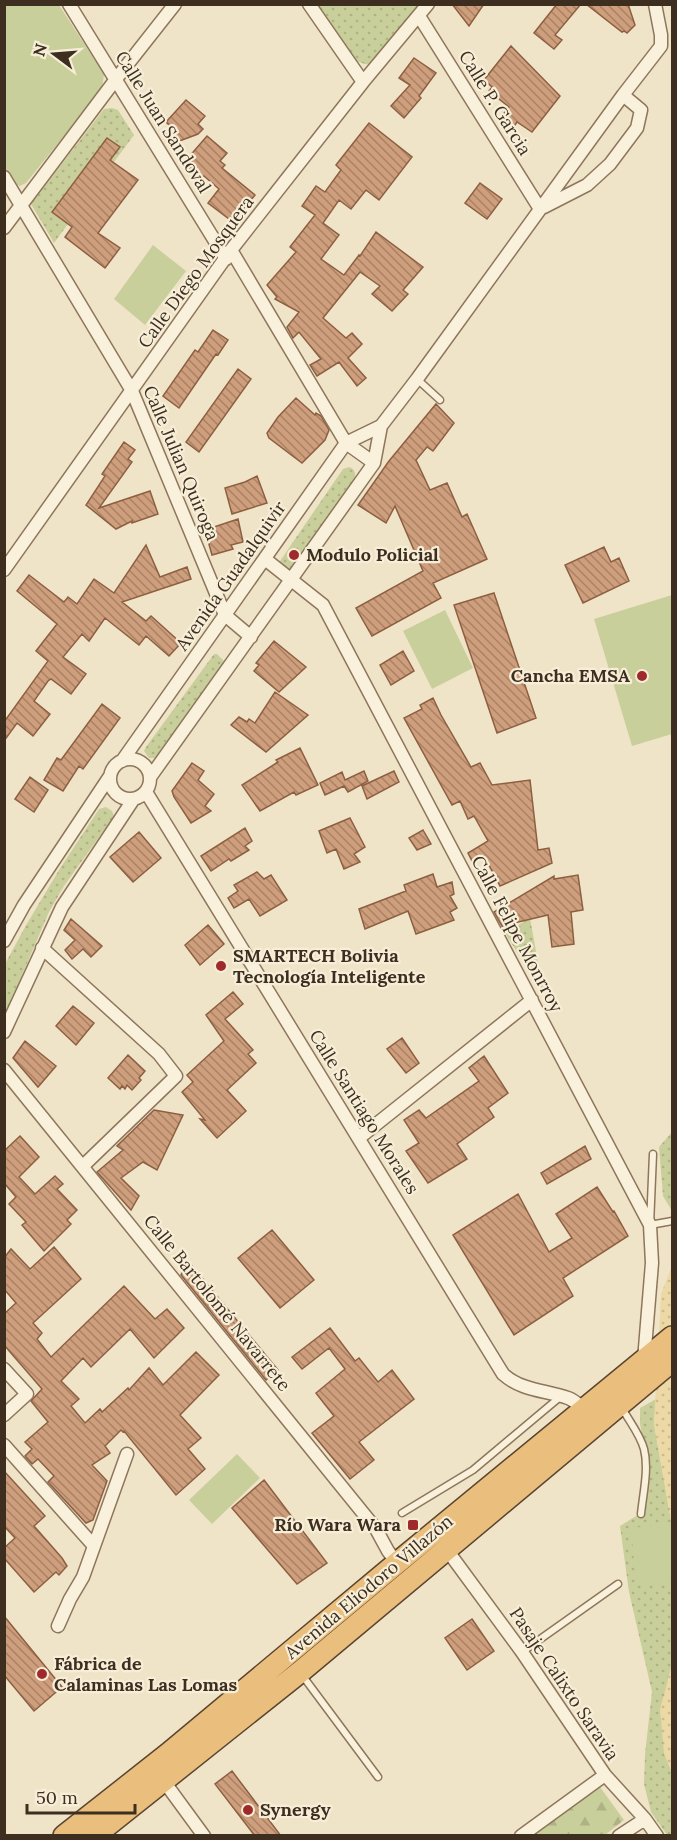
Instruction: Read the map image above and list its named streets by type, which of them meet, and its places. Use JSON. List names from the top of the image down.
{
  "streets": {
    "highway": ["Avenida Eliodoro Villazón"],
    "street": [
      "Calle P. Garcia",
      "Calle Juan Sandoval",
      "Calle Diego Mosquera",
      "Calle Julian Quiroga",
      "Avenida Guadalquivir",
      "Calle Felipe Monrroy",
      "Calle Santiago Morales",
      "Calle Bartolomé Navarrete",
      "Pasaje Calixto Saravia"
    ]
  },
  "crossings": [
    ["Calle P. Garcia", "Calle Diego Mosquera"],
    ["Calle Juan Sandoval", "Calle Diego Mosquera"],
    ["Calle Juan Sandoval", "Avenida Guadalquivir"],
    ["Calle Diego Mosquera", "Calle Julian Quiroga"],
    ["Calle Julian Quiroga", "Avenida Guadalquivir"],
    ["Avenida Guadalquivir", "Calle Felipe Monrroy"],
    ["Avenida Guadalquivir", "Calle Santiago Morales"],
    ["Calle Felipe Monrroy", "Avenida Eliodoro Villazón"],
    ["Calle Santiago Morales", "Avenida Eliodoro Villazón"],
    ["Calle Bartolomé Navarrete", "Avenida Eliodoro Villazón"],
    ["Avenida Eliodoro Villazón", "Pasaje Calixto Saravia"]
  ],
  "places": {
    "other": [
      "Modulo Policial",
      "Cancha EMSA",
      "SMARTECH Bolivia Tecnología Inteligente",
      "Fábrica de Calaminas Las Lomas",
      "Synergy"
    ],
    "transit": ["Río Wara Wara"]
  },
  "scale_bar": "50 m",
  "north": "left"
}
